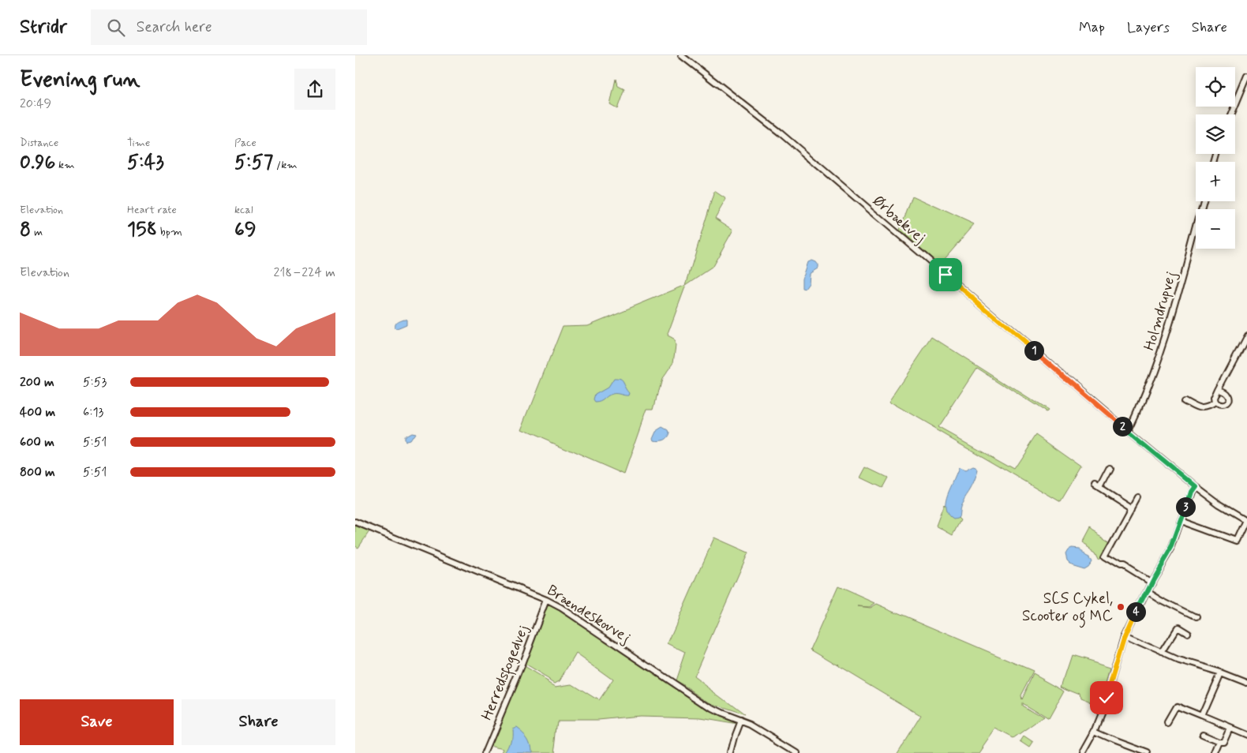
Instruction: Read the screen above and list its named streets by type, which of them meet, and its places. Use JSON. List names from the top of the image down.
{
  "streets": {
    "street": [
      "Ørbækvej",
      "Holmdrupvej",
      "Brændeskovvej",
      "Herredsfogedvej"
    ]
  },
  "crossings": [
    ["Ørbækvej", "Holmdrupvej"],
    ["Brændeskovvej", "Herredsfogedvej"]
  ],
  "places": ["SCS Cykel, Scooter og MC"],
  "page": {
    "header": "Stridr",
    "search": "Search here",
    "nav": ["Map", "Layers", "Share"],
    "heading": ["Evening run", "20:49"],
    "map_buttons": ["+", "−"],
    "stats": [
      ["Distance", "0.96 km"],
      ["Time", "5:43"],
      ["Pace", "5:57 /km"],
      ["Elevation", "8 m"],
      ["Heart rate", "158 bpm"],
      ["kcal", "69"]
    ],
    "chart": ["Elevation", "218–224 m"],
    "pins": [
      "1",
      "2",
      "3",
      "4"
    ],
    "list": [
      {
        "name": "200 m",
        "note": "5:53"
      },
      {
        "name": "400 m",
        "note": "6:13"
      },
      {
        "name": "600 m",
        "note": "5:51"
      },
      {
        "name": "800 m",
        "note": "5:51"
      }
    ],
    "buttons": ["Save", "Share"]
  }
}
